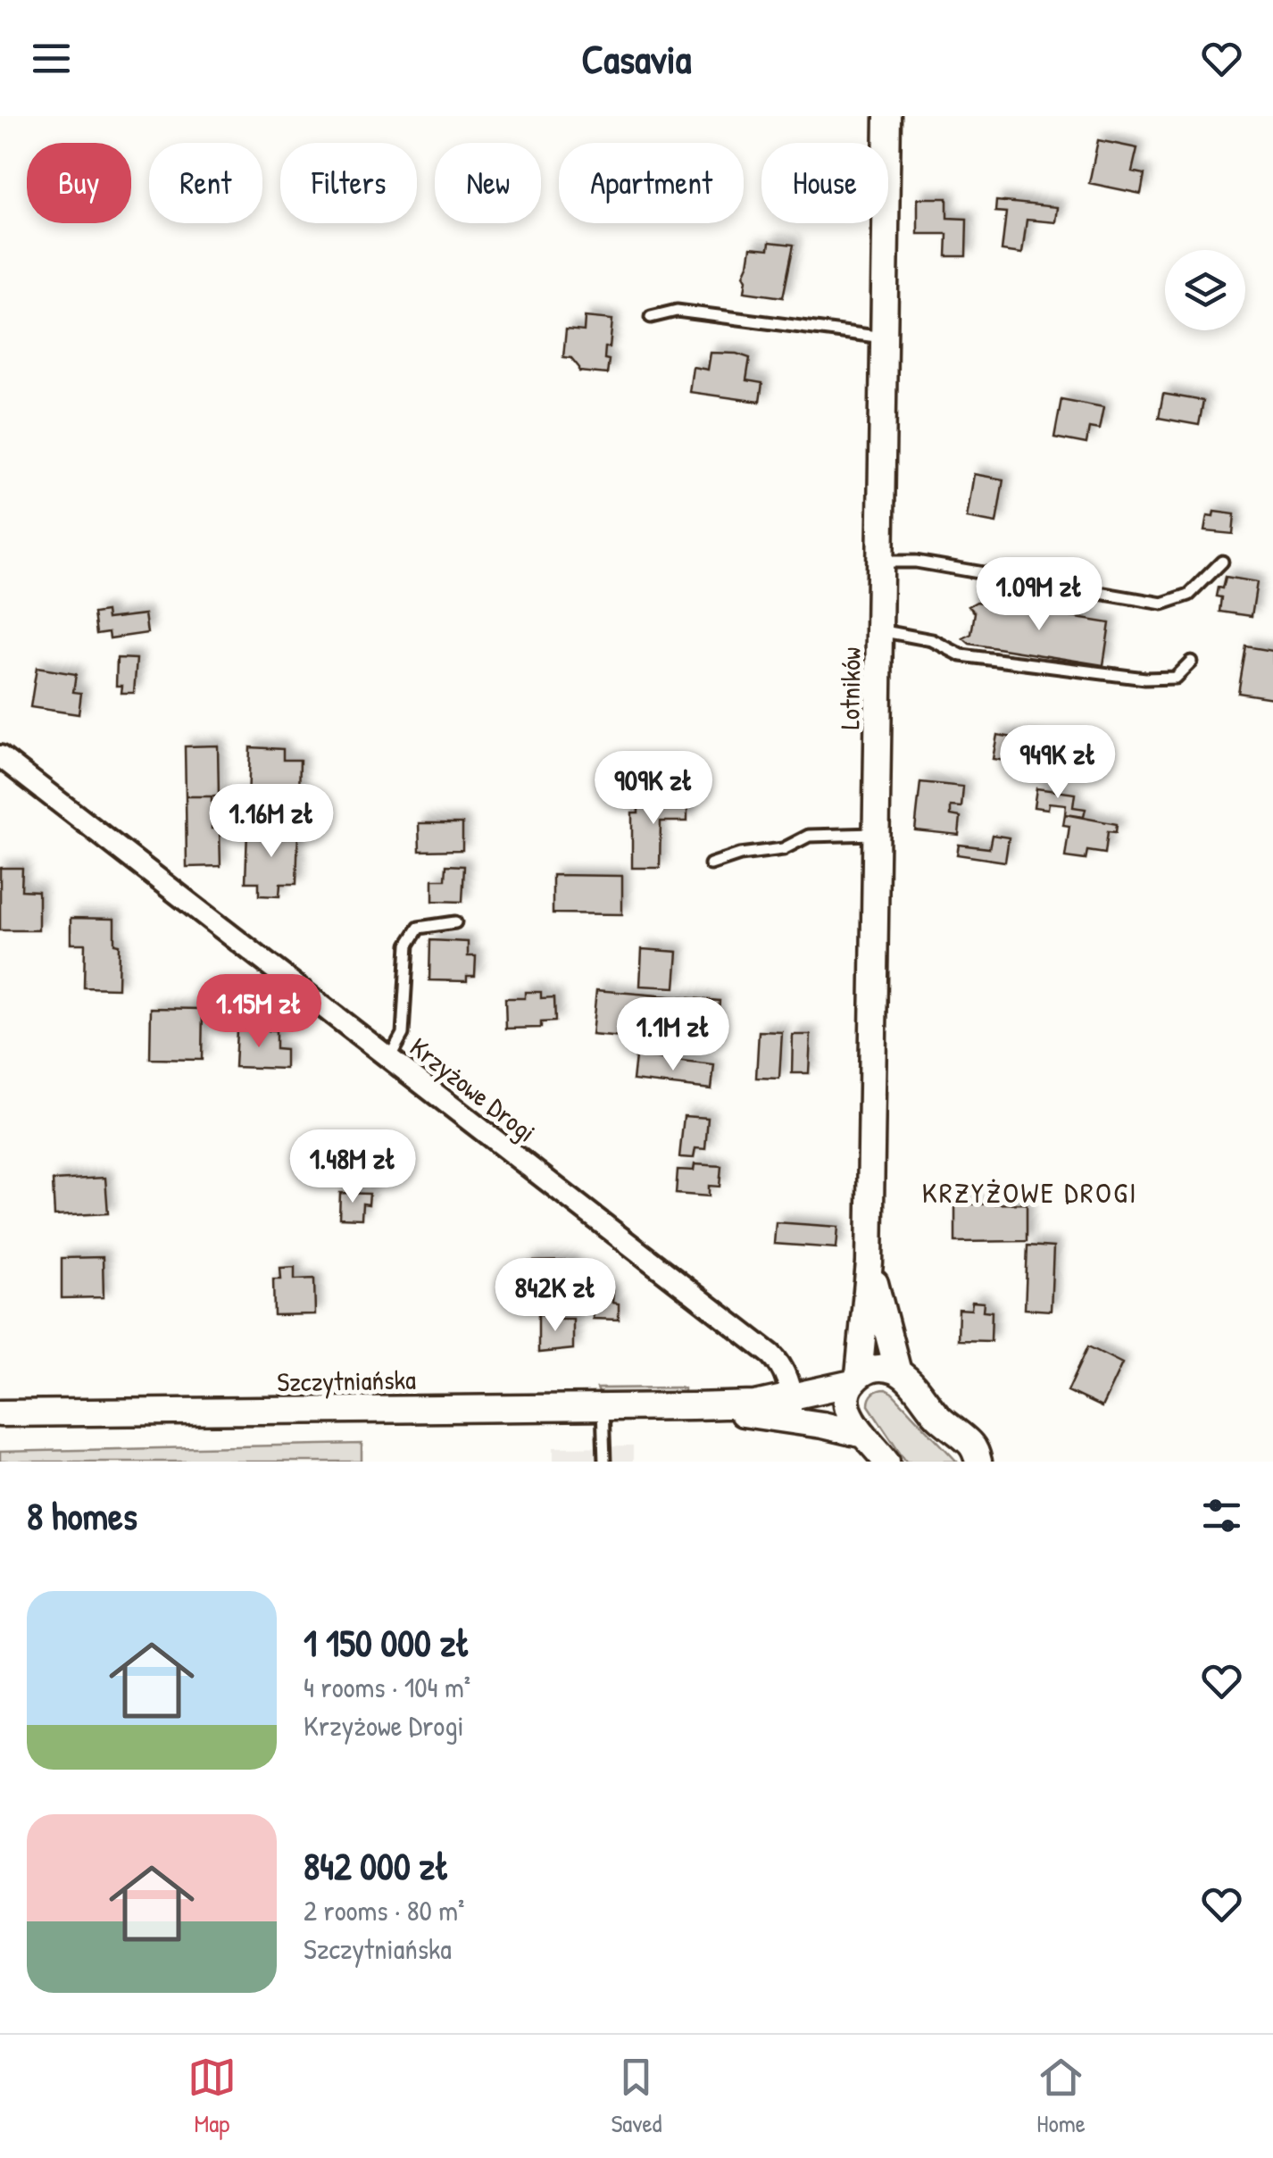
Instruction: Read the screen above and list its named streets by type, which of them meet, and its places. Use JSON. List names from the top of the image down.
{
  "streets": {
    "street": ["Lotników", "Krzyżowe Drogi", "Szczytniańska"]
  },
  "crossings": [
    ["Lotników", "Szczytniańska"],
    ["Krzyżowe Drogi", "Szczytniańska"]
  ],
  "districts": ["KRZYŻOWE DROGI"],
  "page": {
    "header": "Casavia",
    "chip": [
      "Buy",
      "Rent",
      "Filters",
      "New",
      "Apartment",
      "House"
    ],
    "price": [
      "1.09M zł",
      "949K zł",
      "909K zł",
      "1.16M zł",
      "1.15M zł",
      "1.1M zł",
      "1.48M zł",
      "842K zł"
    ],
    "heading": "8 homes",
    "list": [
      {
        "name": "1 150 000 zł",
        "note": "4 rooms · 104 m² · Krzyżowe Drogi"
      },
      {
        "name": "842 000 zł",
        "note": "2 rooms · 80 m² · Szczytniańska"
      }
    ],
    "tabs": ["Map", "Saved", "Home"]
  }
}
